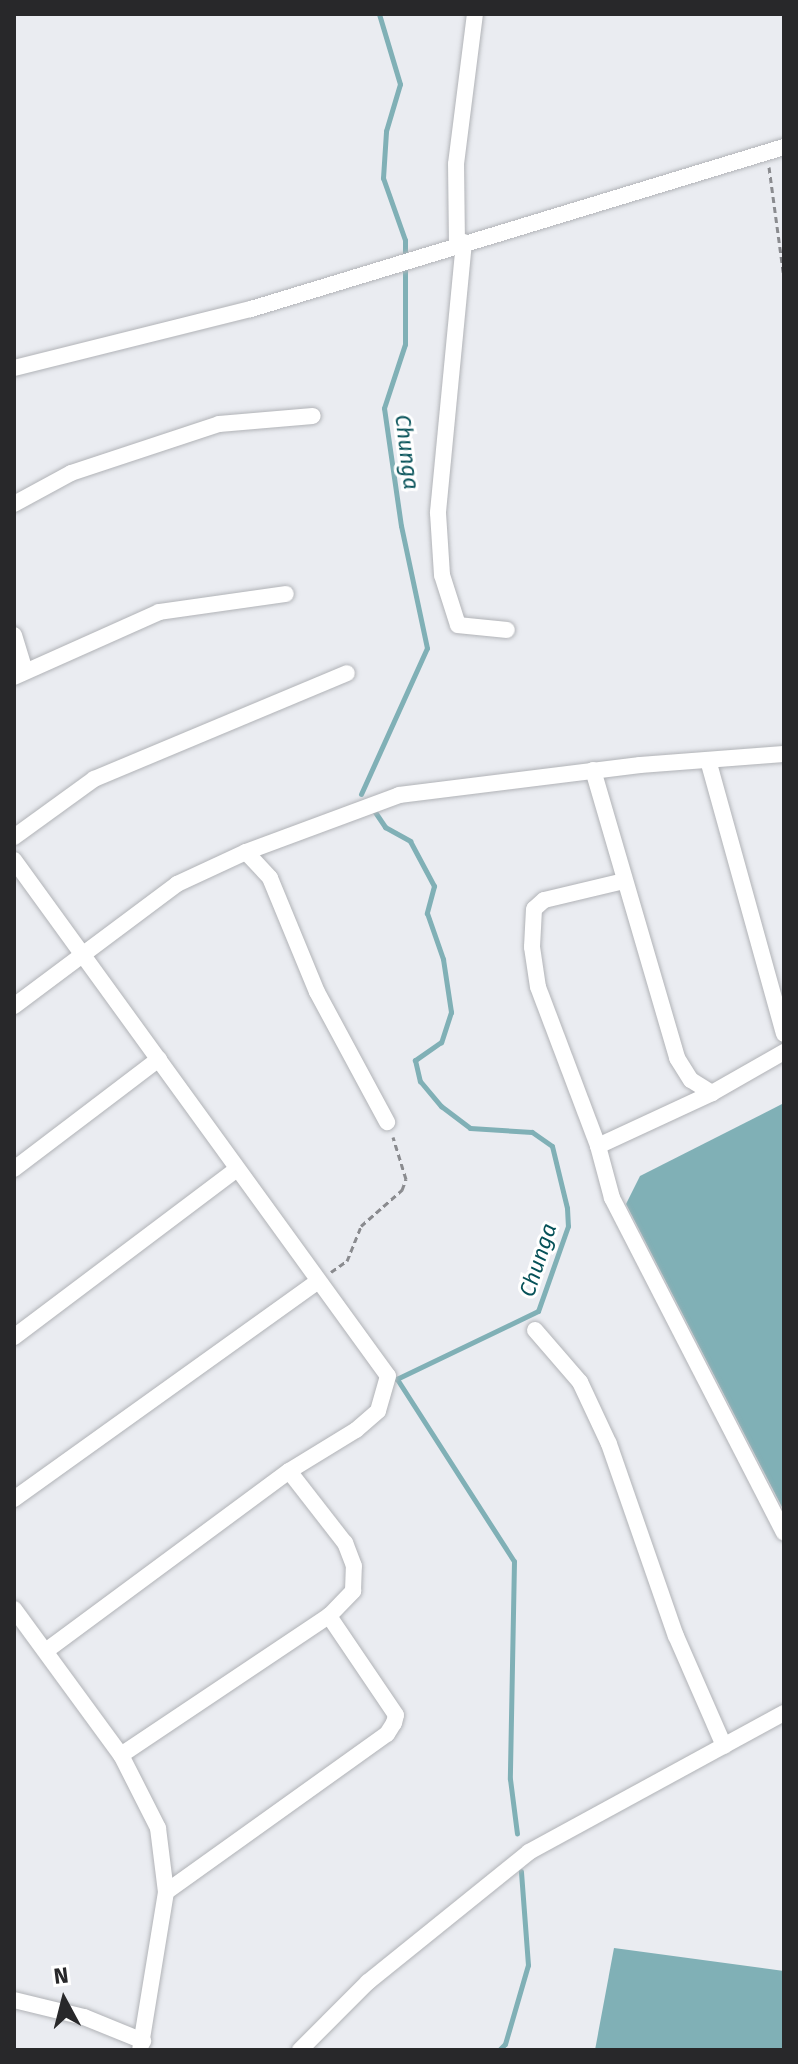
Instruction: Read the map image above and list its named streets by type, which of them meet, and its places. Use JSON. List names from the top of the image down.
{
  "water": ["Chunga"],
  "north": "top"
}
